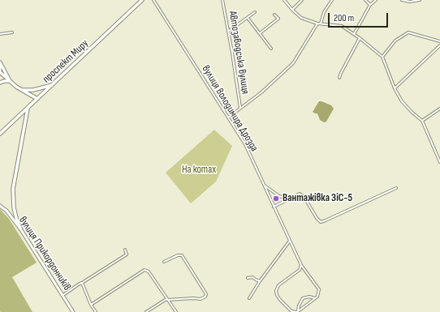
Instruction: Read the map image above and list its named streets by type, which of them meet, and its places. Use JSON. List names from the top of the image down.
{
  "streets": {
    "main road": ["проспект Миру"],
    "street": ["Автозаводська вулиця", "вулиця Володимира Дрозда", "вулиця Прикордонників"]
  },
  "parks": ["На котах"],
  "places": ["Вантажівка ЗіС-5"],
  "scale_bar": "200 m"
}
